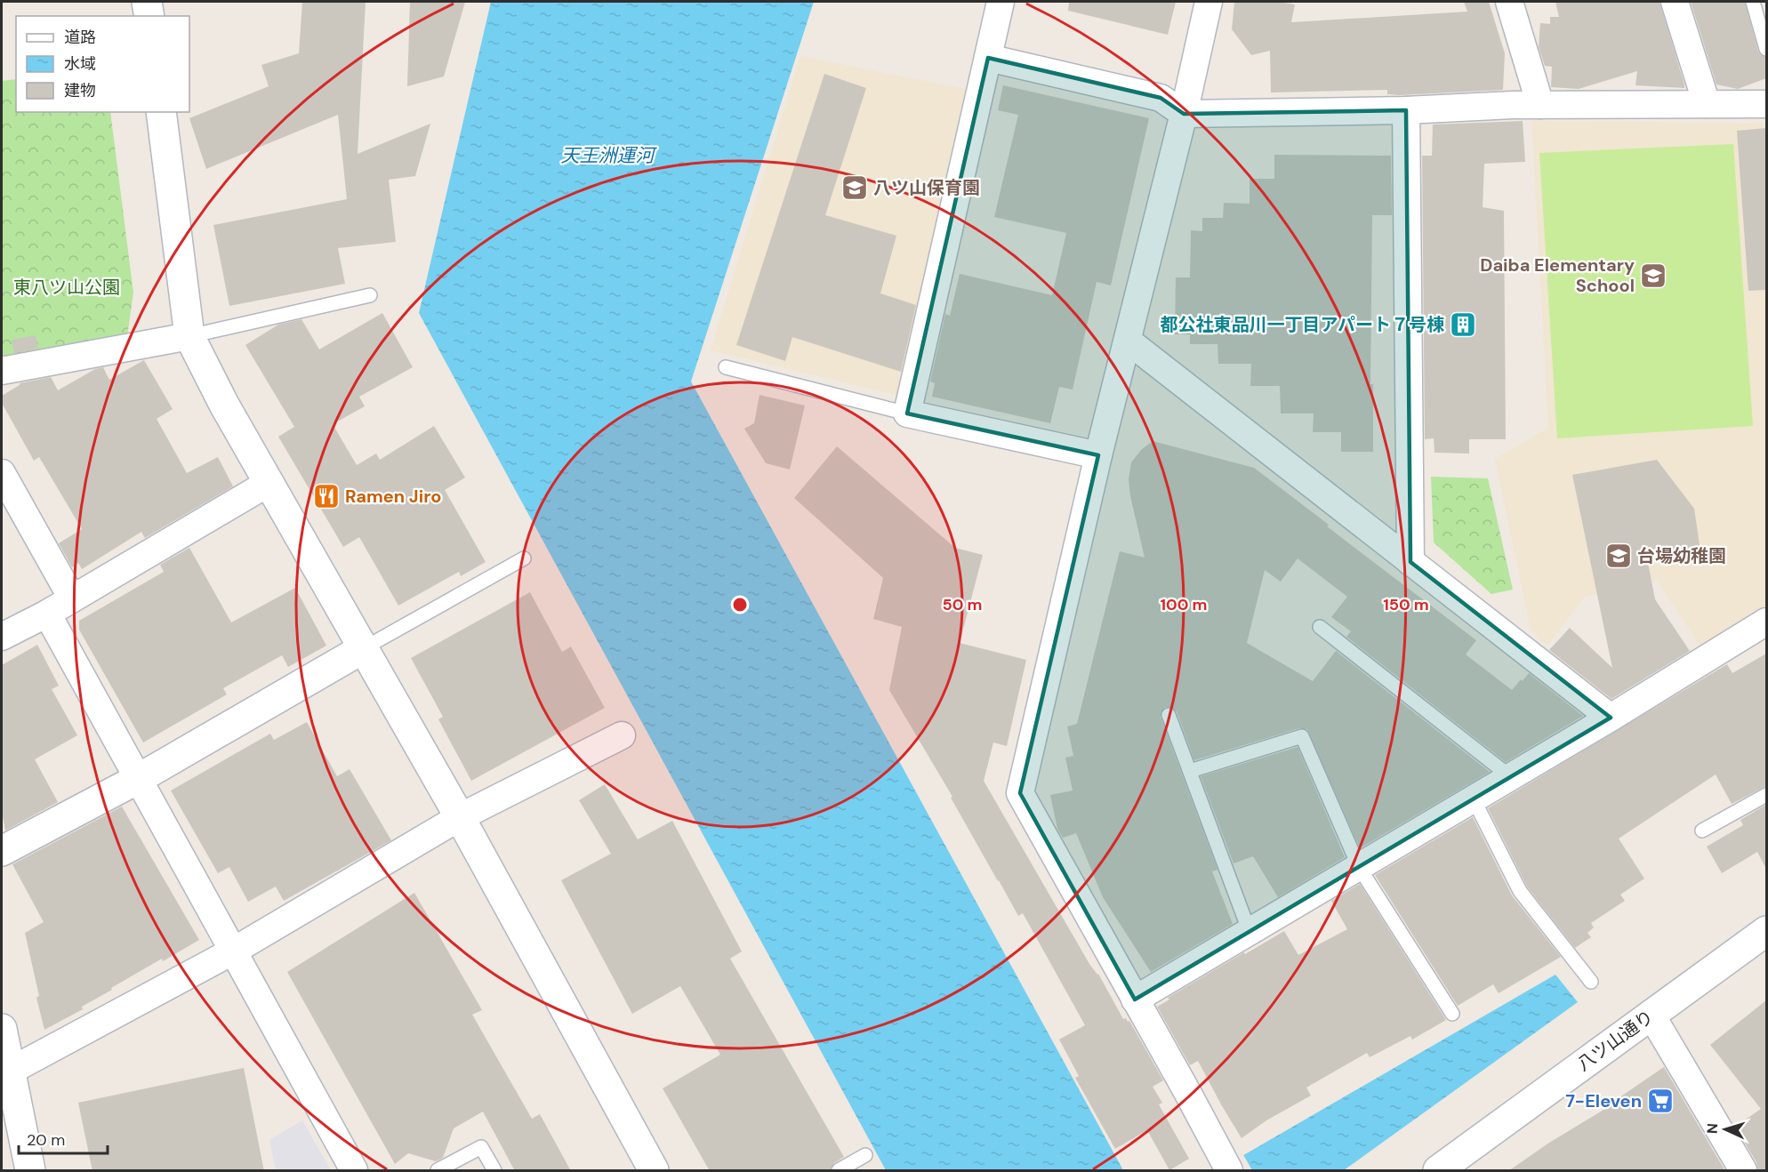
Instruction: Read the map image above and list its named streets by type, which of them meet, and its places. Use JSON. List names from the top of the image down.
{
  "streets": {
    "street": ["八ツ山通り"]
  },
  "water": ["天王洲運河"],
  "parks": ["東八ツ山公園"],
  "places": {
    "school or university": ["八ツ山保育園", "Daiba Elementary School", "台場幼稚園"],
    "building": ["都公社東品川一丁目アパート７号棟"],
    "restaurant": ["Ramen Jiro"],
    "supermarket": ["7-Eleven"]
  },
  "legend": ["道路", "水域", "建物"],
  "scale_bar": "20 m",
  "north": "left",
  "rings": ["50 m", "100 m", "150 m"]
}
